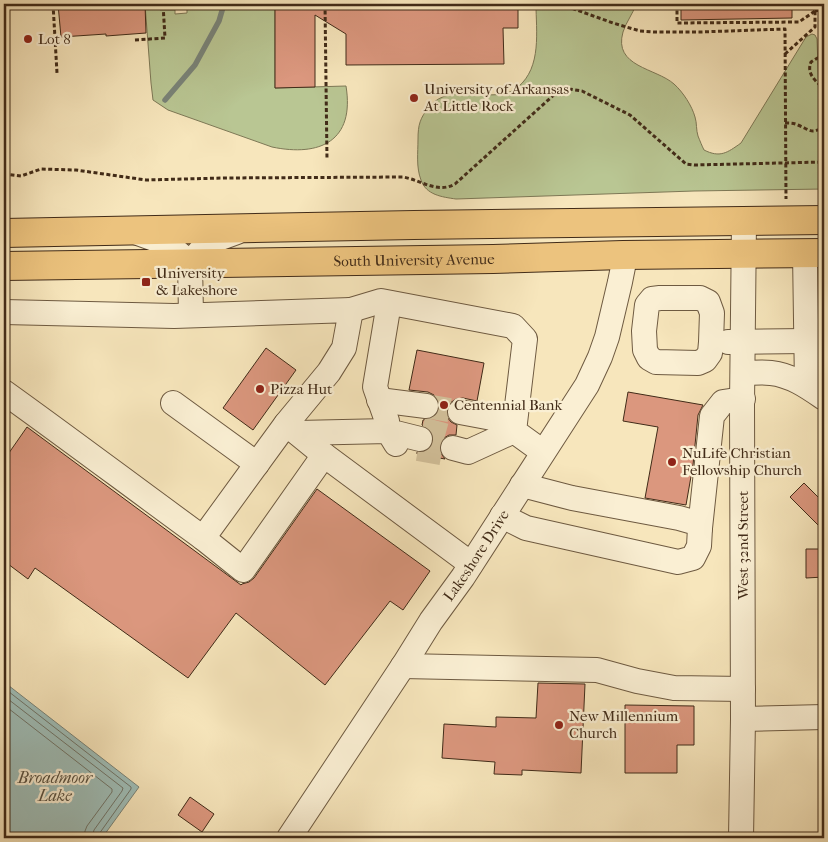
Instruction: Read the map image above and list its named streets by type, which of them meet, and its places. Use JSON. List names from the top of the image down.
{
  "streets": {
    "main road": ["South University Avenue"],
    "street": ["West 32nd Street", "Lakeshore Drive"]
  },
  "crossings": [
    ["South University Avenue", "West 32nd Street"],
    ["South University Avenue", "Lakeshore Drive"]
  ],
  "water": ["Broadmoor Lake"],
  "places": {
    "other": [
      "Lot 8",
      "University of Arkansas At Little Rock",
      "Pizza Hut",
      "Centennial Bank",
      "NuLife Christian Fellowship Church",
      "New Millennium Church"
    ],
    "transit": ["University & Lakeshore"]
  }
}
